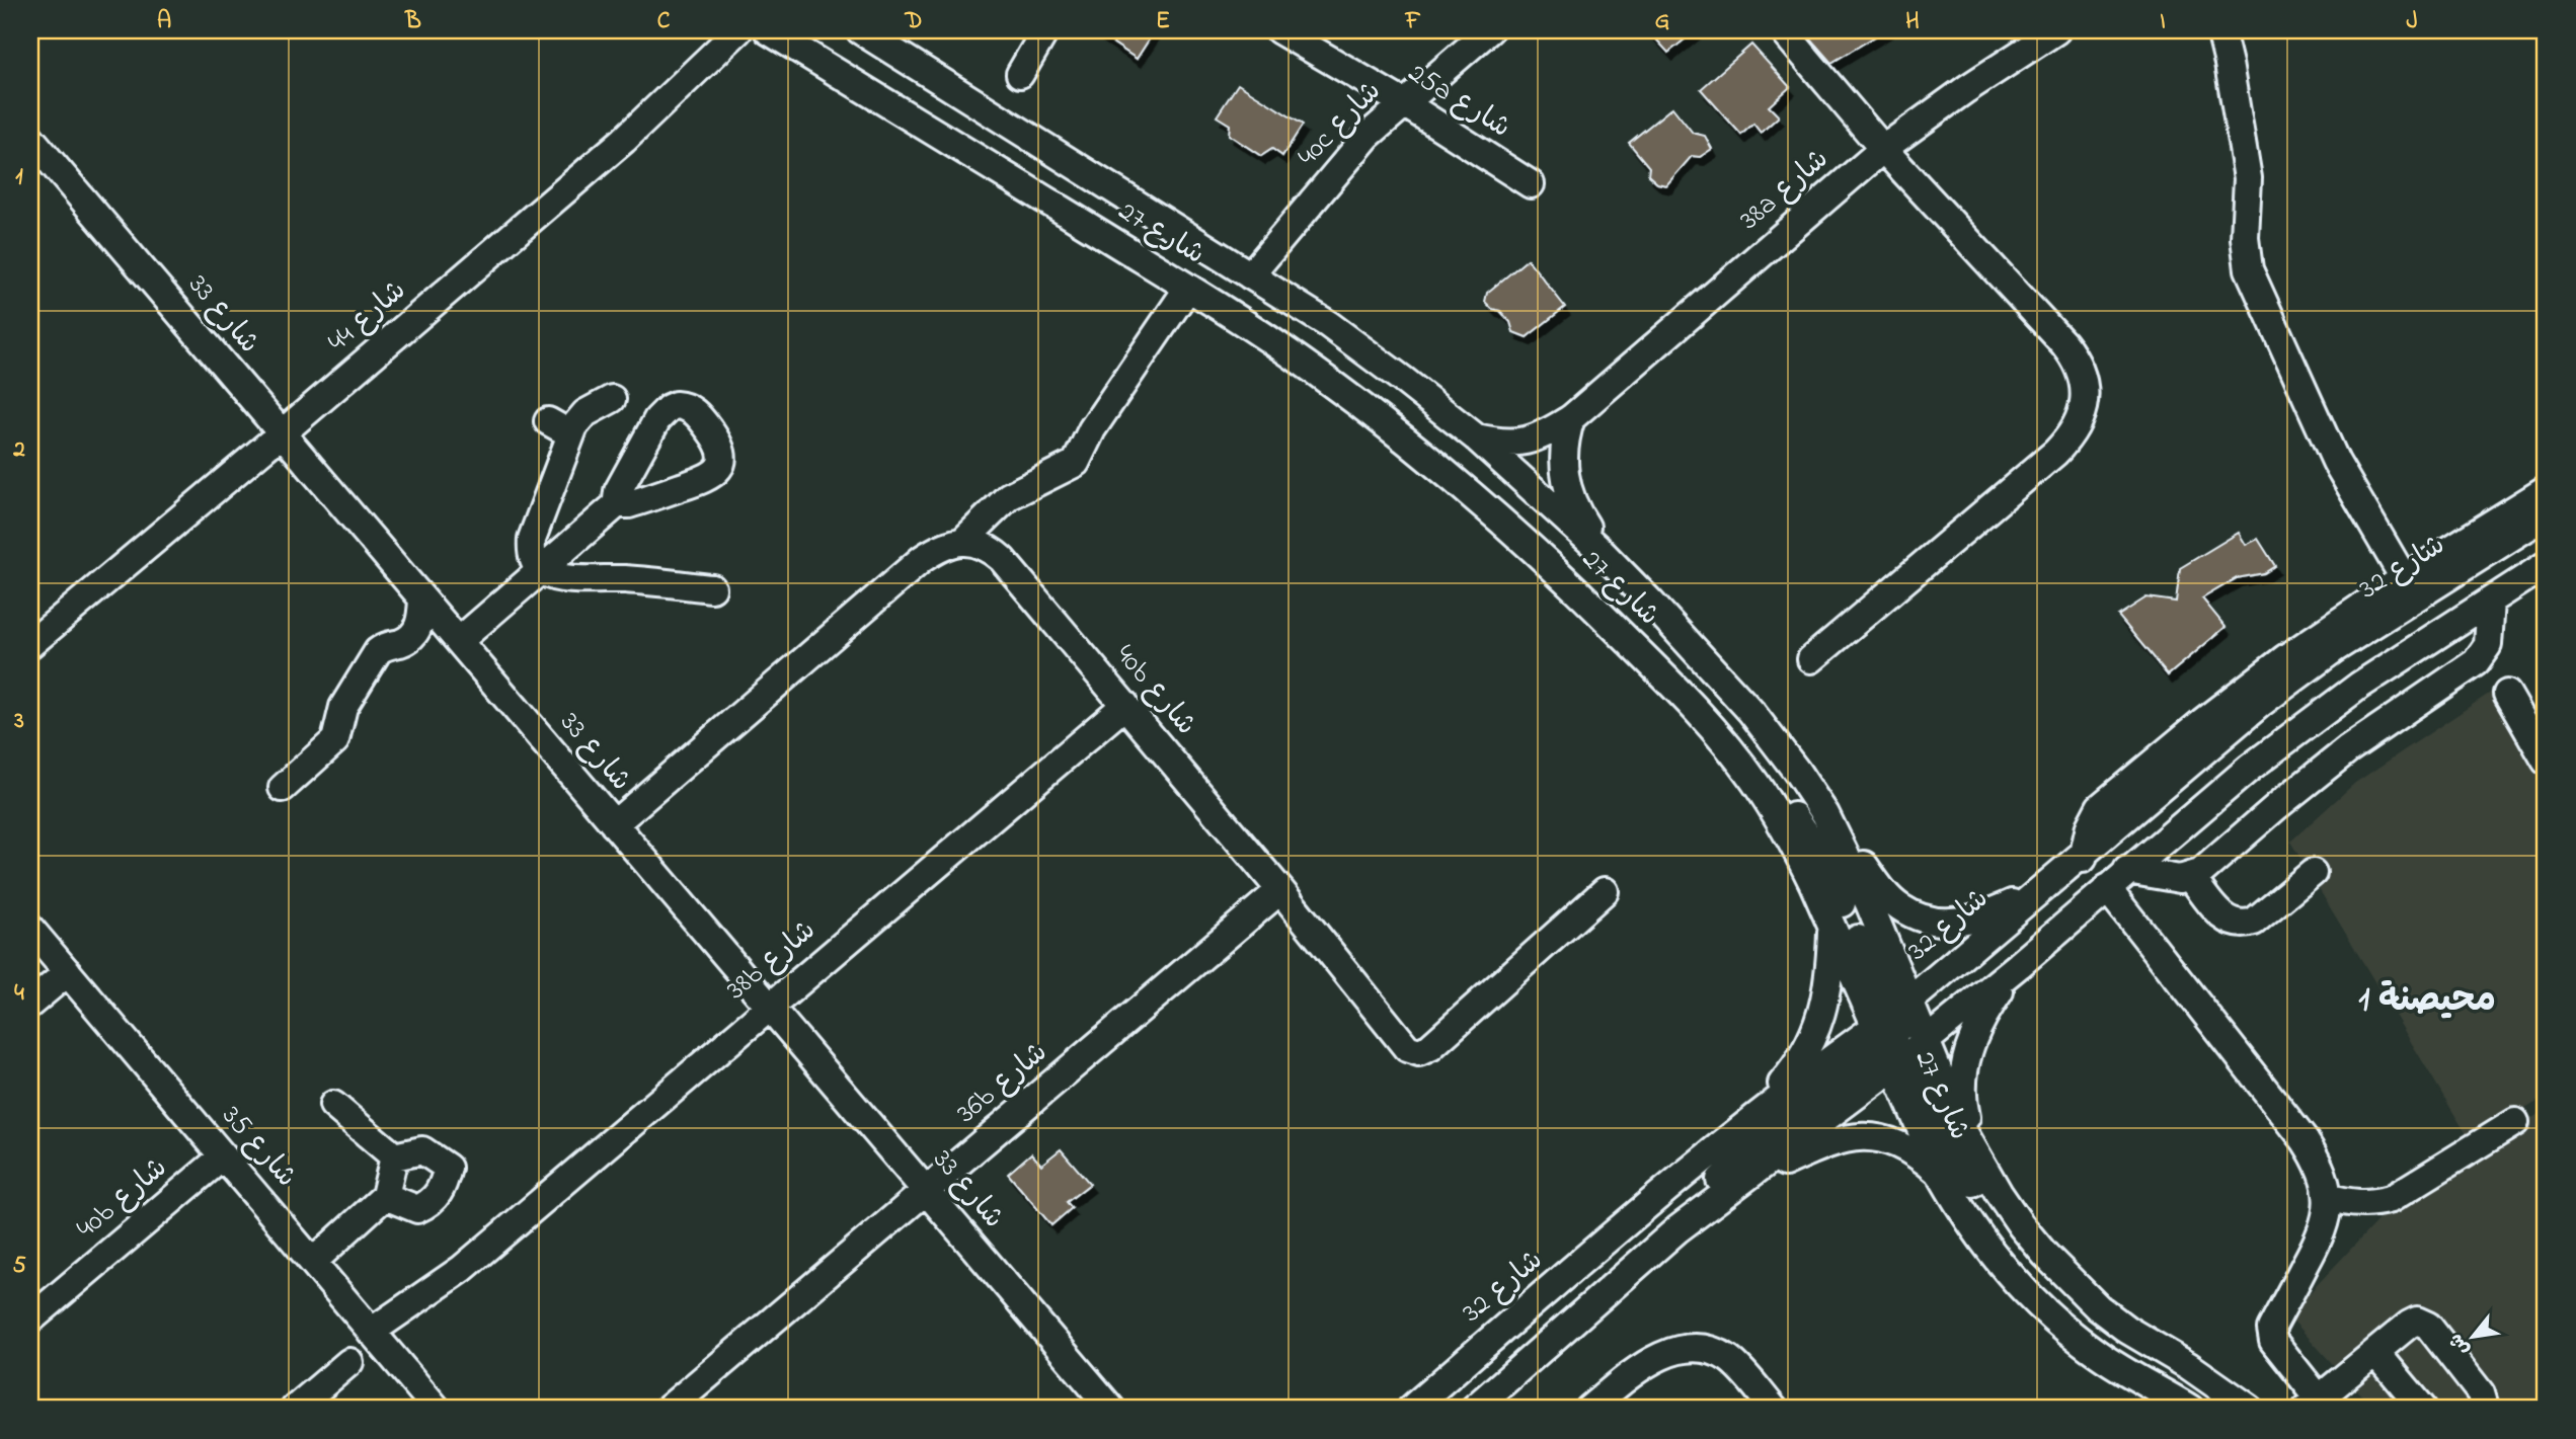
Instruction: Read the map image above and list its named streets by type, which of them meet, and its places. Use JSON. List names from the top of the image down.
{
  "streets": {
    "street": [
      "25a شارع",
      "40c شارع",
      "38a شارع",
      "شارع 27",
      "شارع 33",
      "شارع 44",
      "شارع 32",
      "40b شارع",
      "38b شارع",
      "36b شارع",
      "شارع 35"
    ]
  },
  "crossings": [
    ["25a شارع", "40c شارع"],
    ["40c شارع", "شارع 27"],
    ["38a شارع", "شارع 27"],
    ["شارع 27", "شارع 32"],
    ["شارع 33", "شارع 44"],
    ["شارع 33", "38b شارع"],
    ["شارع 33", "36b شارع"],
    ["40b شارع", "38b شارع"],
    ["40b شارع", "36b شارع"],
    ["40b شارع", "شارع 35"],
    ["38b شارع", "شارع 35"]
  ],
  "districts": ["محيصنة 1"],
  "north": "bottom left",
  "grid": {
    "columns": [
      "A",
      "B",
      "C",
      "D",
      "E",
      "F",
      "G",
      "H",
      "I",
      "J"
    ],
    "rows": [
      "1",
      "2",
      "3",
      "4",
      "5"
    ]
  }
}
